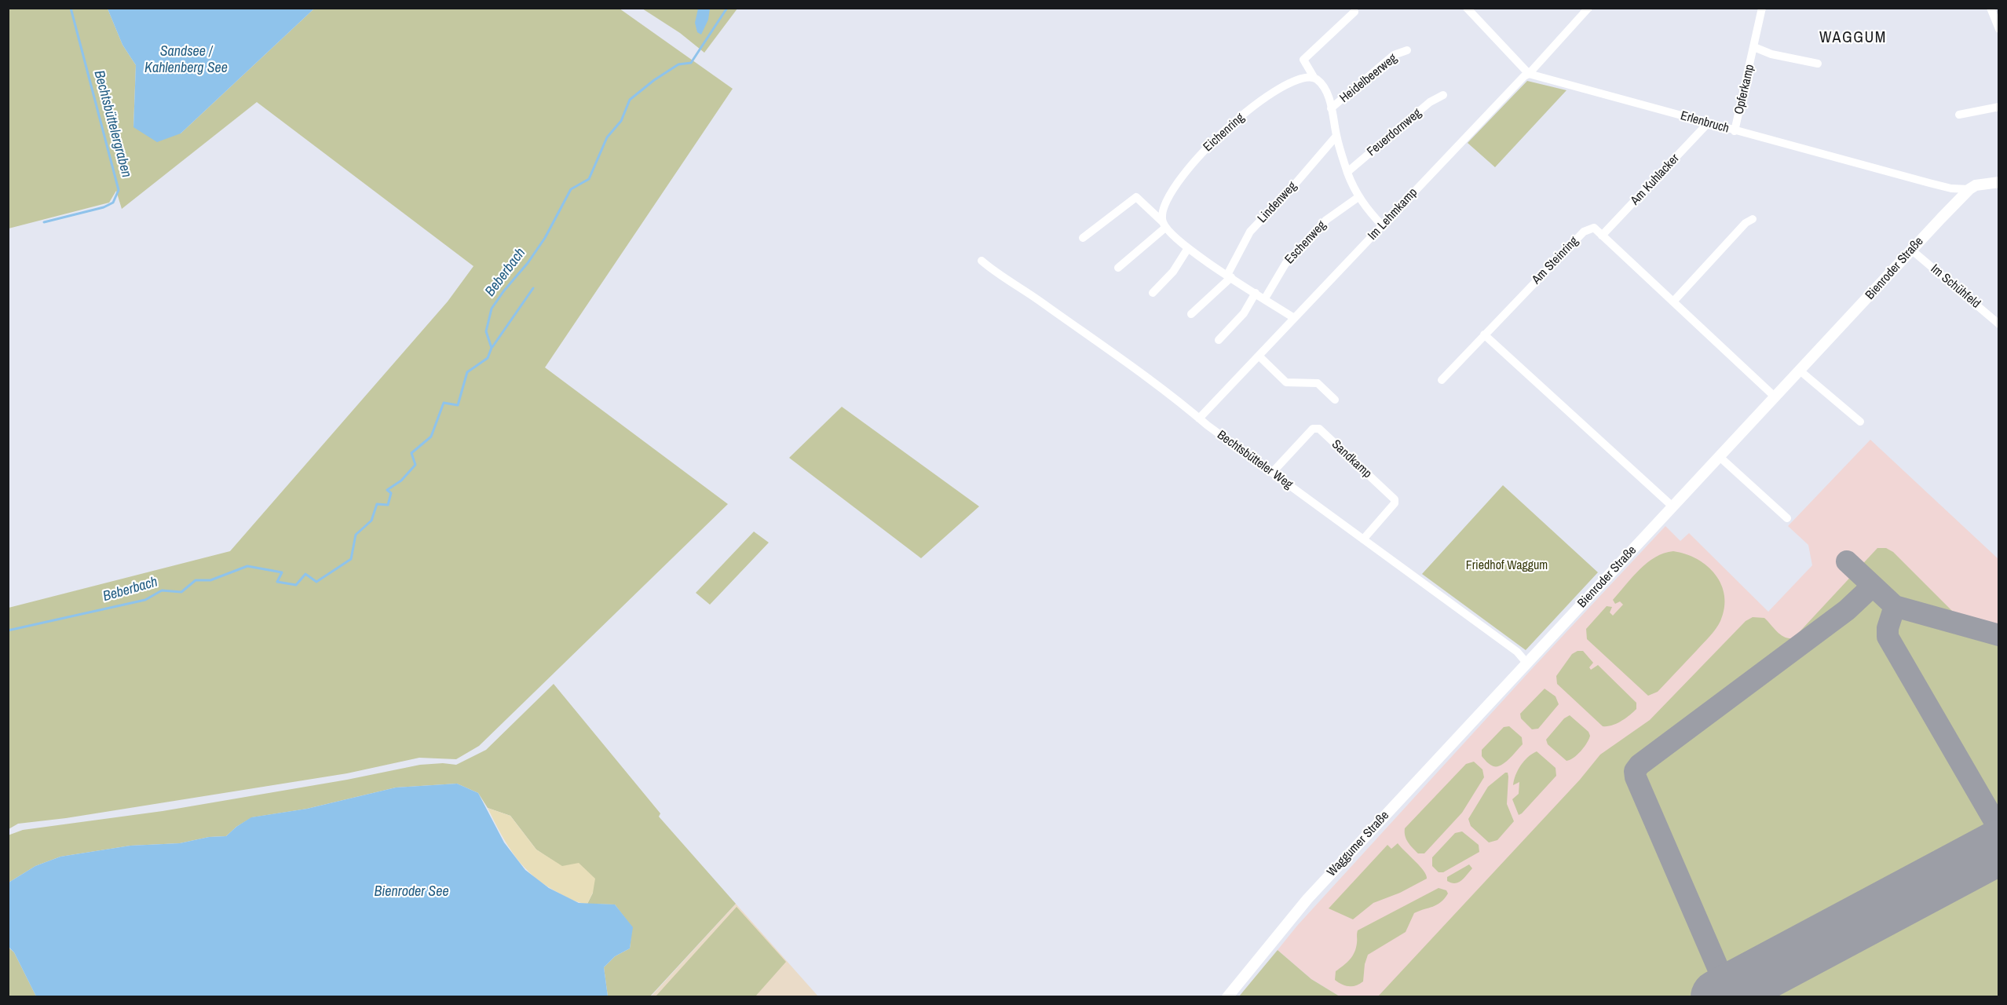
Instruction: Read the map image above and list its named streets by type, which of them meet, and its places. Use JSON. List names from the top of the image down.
{
  "streets": {
    "street": [
      "Heidelbeerweg",
      "Opferkamp",
      "Erlenbruch",
      "Eichenring",
      "Feuerdornweg",
      "Am Kuhlacker",
      "Lindenweg",
      "Im Lehmkamp",
      "Eschenweg",
      "Am Steinring",
      "Bienroder Straße",
      "Im Schühfeld",
      "Sandkamp",
      "Bechtsbütteler Weg",
      "Waggumer Straße"
    ]
  },
  "crossings": [
    ["Opferkamp", "Erlenbruch"],
    ["Erlenbruch", "Am Kuhlacker"],
    ["Erlenbruch", "Im Lehmkamp"],
    ["Erlenbruch", "Bienroder Straße"],
    ["Am Kuhlacker", "Am Steinring"],
    ["Im Lehmkamp", "Bechtsbütteler Weg"],
    ["Bienroder Straße", "Im Schühfeld"],
    ["Bienroder Straße", "Bechtsbütteler Weg"],
    ["Bienroder Straße", "Waggumer Straße"],
    ["Sandkamp", "Bechtsbütteler Weg"]
  ],
  "districts": ["WAGGUM"],
  "water": [
    "Sandsee / Kahlenberg See",
    "Bechtsbüttelergraben",
    "Beberbach",
    "Bienroder See"
  ],
  "parks": ["Friedhof Waggum"]
}
